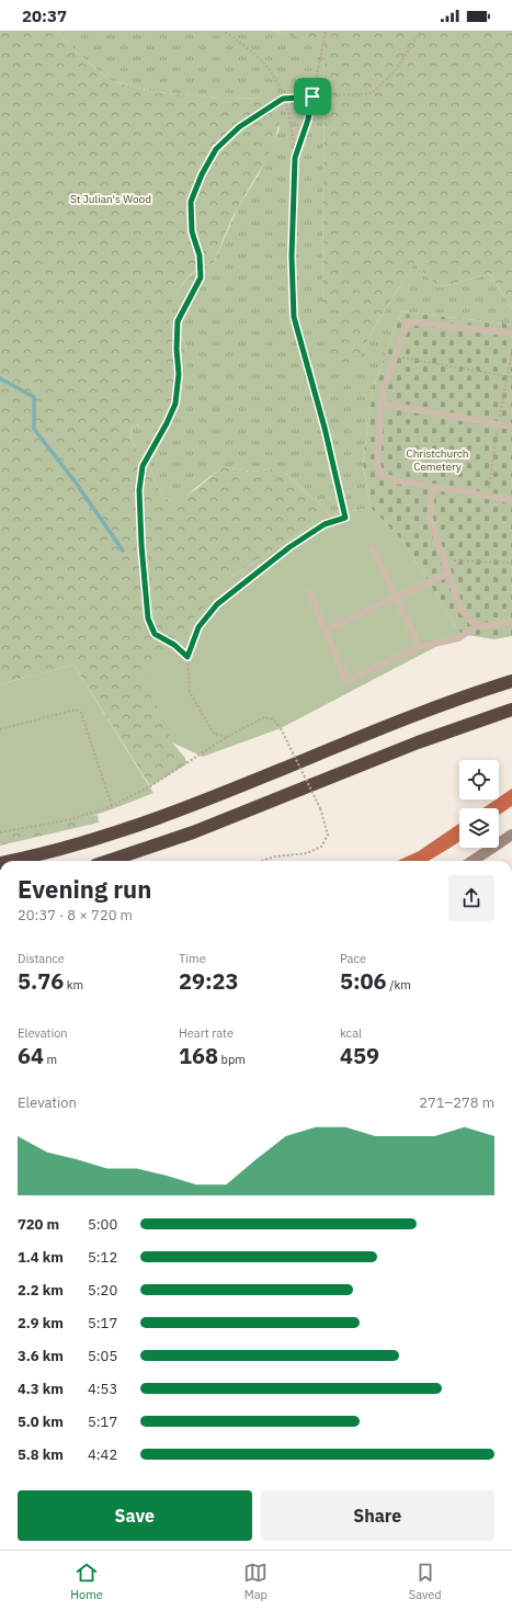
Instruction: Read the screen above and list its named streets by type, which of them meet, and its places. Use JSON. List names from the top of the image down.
{
  "parks": ["St Julian's Wood", "Christchurch Cemetery"],
  "page": {
    "status": "20:37",
    "heading": ["Evening run", "20:37 · 8 × 720 m"],
    "stats": [
      ["Distance", "5.76 km"],
      ["Time", "29:23"],
      ["Pace", "5:06 /km"],
      ["Elevation", "64 m"],
      ["Heart rate", "168 bpm"],
      ["kcal", "459"]
    ],
    "chart": ["Elevation", "271–278 m"],
    "list": [
      {
        "name": "720 m",
        "note": "5:00"
      },
      {
        "name": "1.4 km",
        "note": "5:12"
      },
      {
        "name": "2.2 km",
        "note": "5:20"
      },
      {
        "name": "2.9 km",
        "note": "5:17"
      },
      {
        "name": "3.6 km",
        "note": "5:05"
      },
      {
        "name": "4.3 km",
        "note": "4:53"
      },
      {
        "name": "5.0 km",
        "note": "5:17"
      },
      {
        "name": "5.8 km",
        "note": "4:42"
      }
    ],
    "buttons": ["Save", "Share"],
    "tabs": ["Home", "Map", "Saved"]
  }
}
